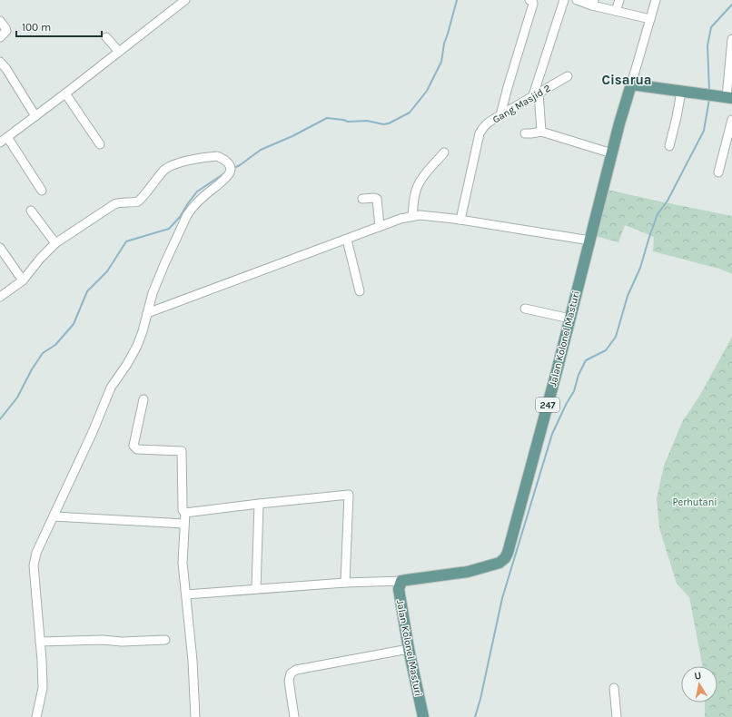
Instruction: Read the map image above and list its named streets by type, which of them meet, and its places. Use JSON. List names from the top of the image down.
{
  "streets": {
    "main road": ["Jalan Kolonel Masturi", "247"],
    "street": ["Gang Masjid 2"]
  },
  "districts": ["Cisarua"],
  "parks": ["Perhutani"],
  "scale_bar": "100 m",
  "north": "top"
}
